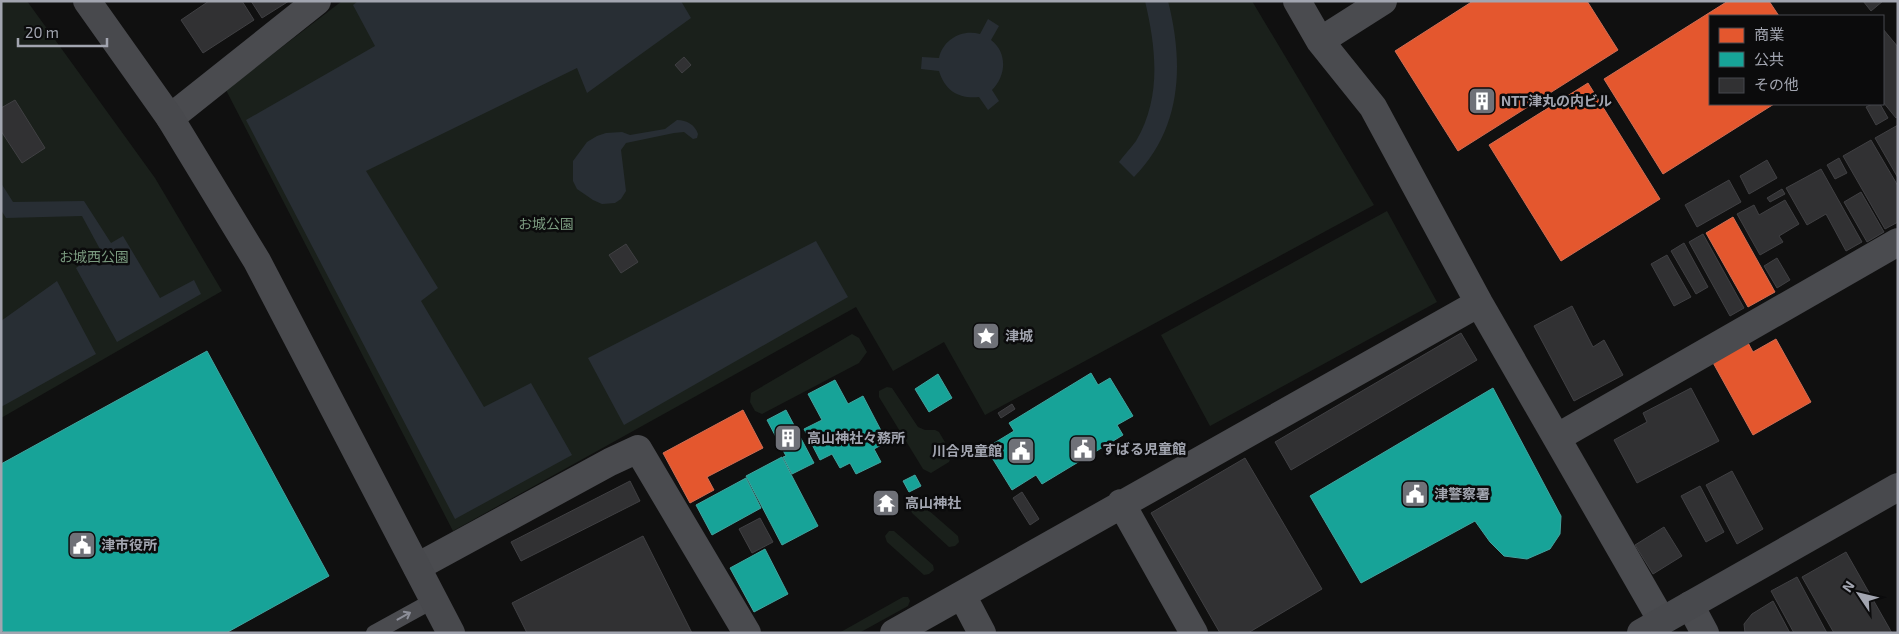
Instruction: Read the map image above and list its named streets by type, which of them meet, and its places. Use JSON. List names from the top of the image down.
{
  "parks": ["お城公園", "お城西公園"],
  "places": {
    "building": ["NTT津丸の内ビル", "高山神社々務所"],
    "place": ["津城"],
    "public building": [
      "すばる児童館",
      "川合児童館",
      "津警察署",
      "津市役所"
    ],
    "temple": ["高山神社"]
  },
  "legend": ["商業", "公共", "その他"],
  "scale_bar": "20 m",
  "north": "top left"
}
